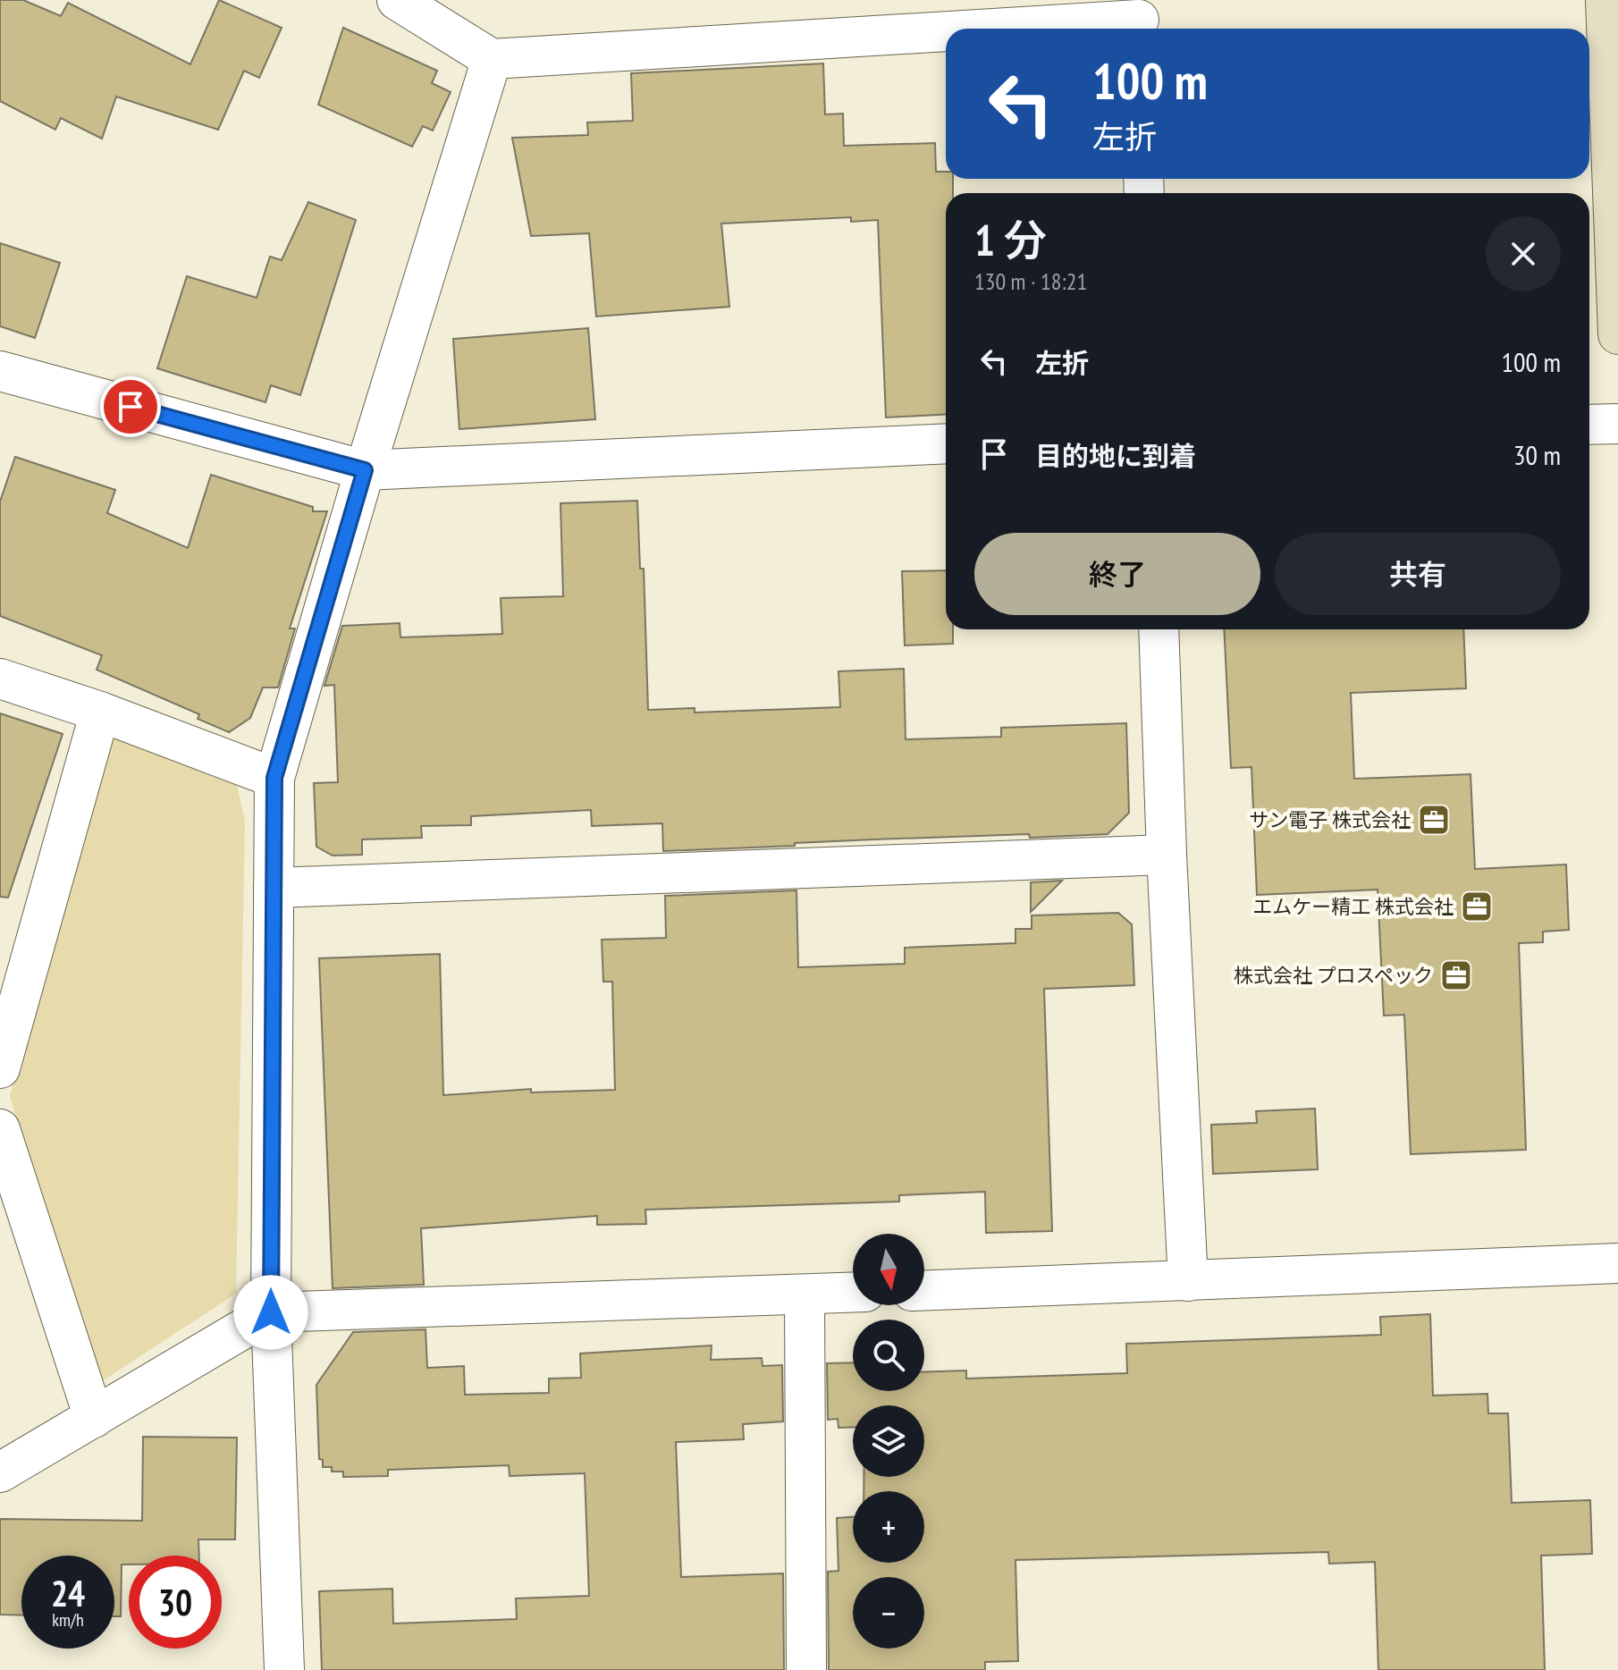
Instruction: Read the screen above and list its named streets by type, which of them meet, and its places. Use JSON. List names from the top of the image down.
{
  "places": {
    "office": ["サン電子 株式会社", "エムケー精工 株式会社", "株式会社 プロスペック"]
  },
  "north": "bottom",
  "page": {
    "turn": ["100 m", "左折"],
    "heading": ["1 分", "130 m · 18:21"],
    "list": [
      {
        "name": "左折",
        "value": "100 m"
      },
      {
        "name": "目的地に到着",
        "value": "30 m"
      }
    ],
    "buttons": ["終了", "共有"],
    "map_buttons": ["+", "−"],
    "speed": "24 km/h",
    "limit": "30"
  }
}
